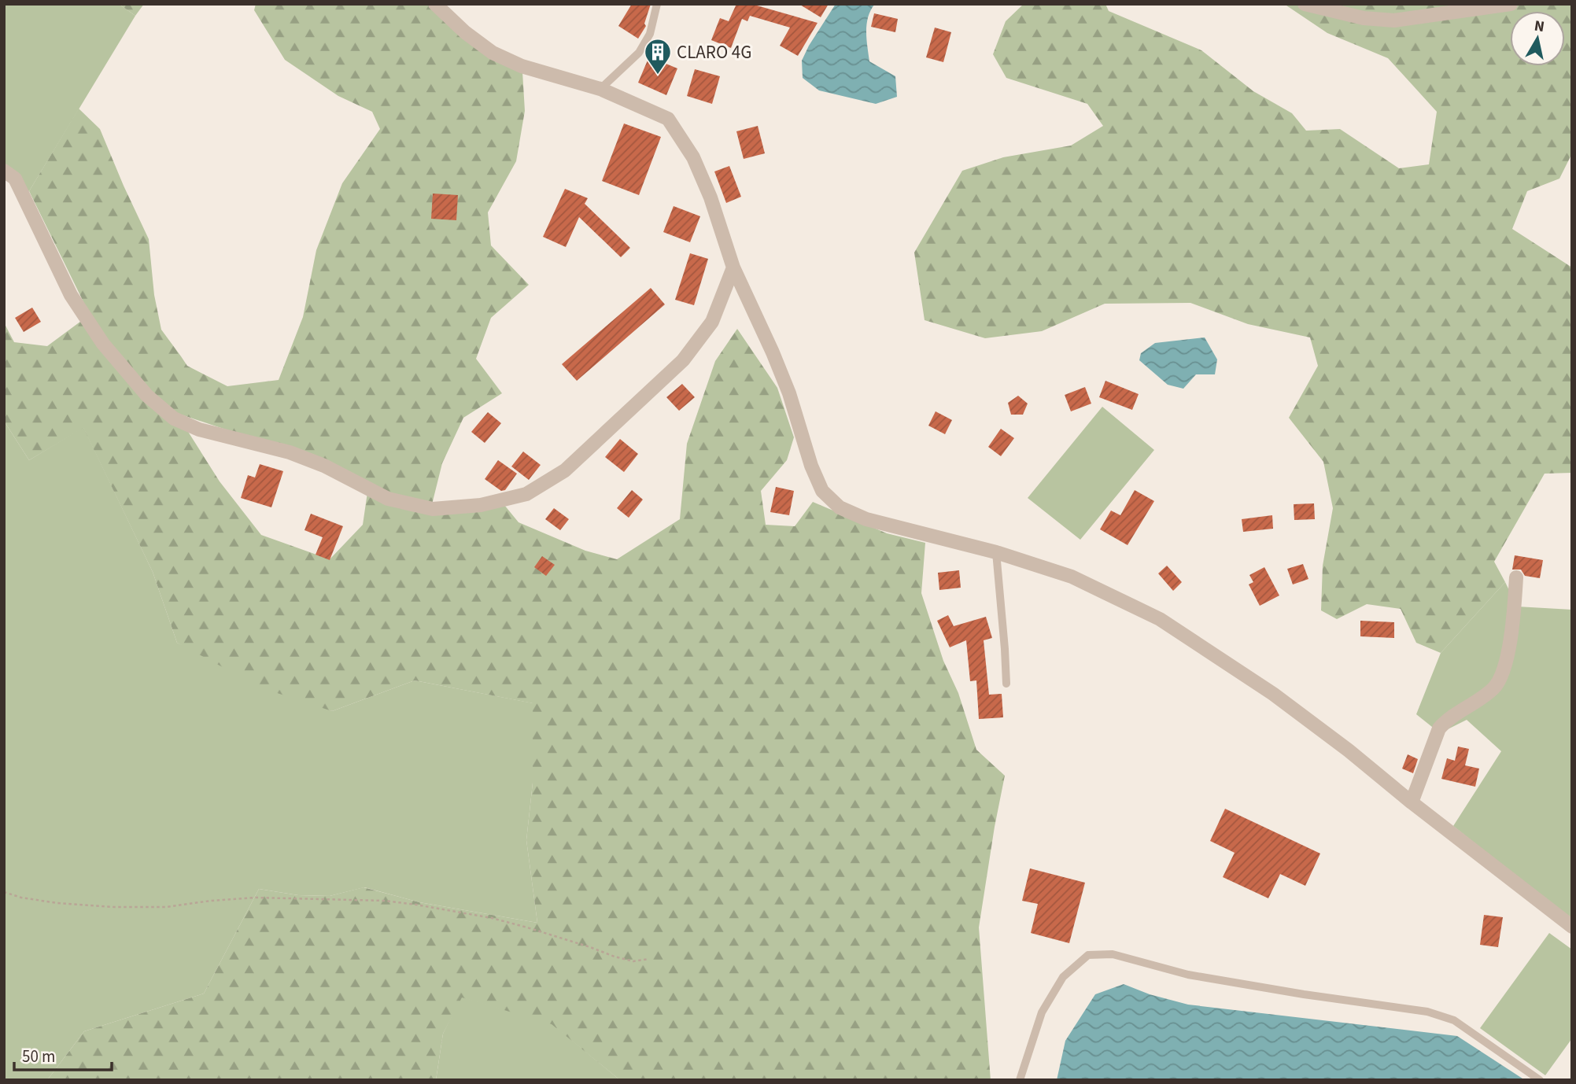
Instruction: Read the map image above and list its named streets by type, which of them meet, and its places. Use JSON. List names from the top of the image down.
{
  "places": {
    "building": ["CLARO 4G"]
  },
  "scale_bar": "50 m",
  "north": "top"
}
